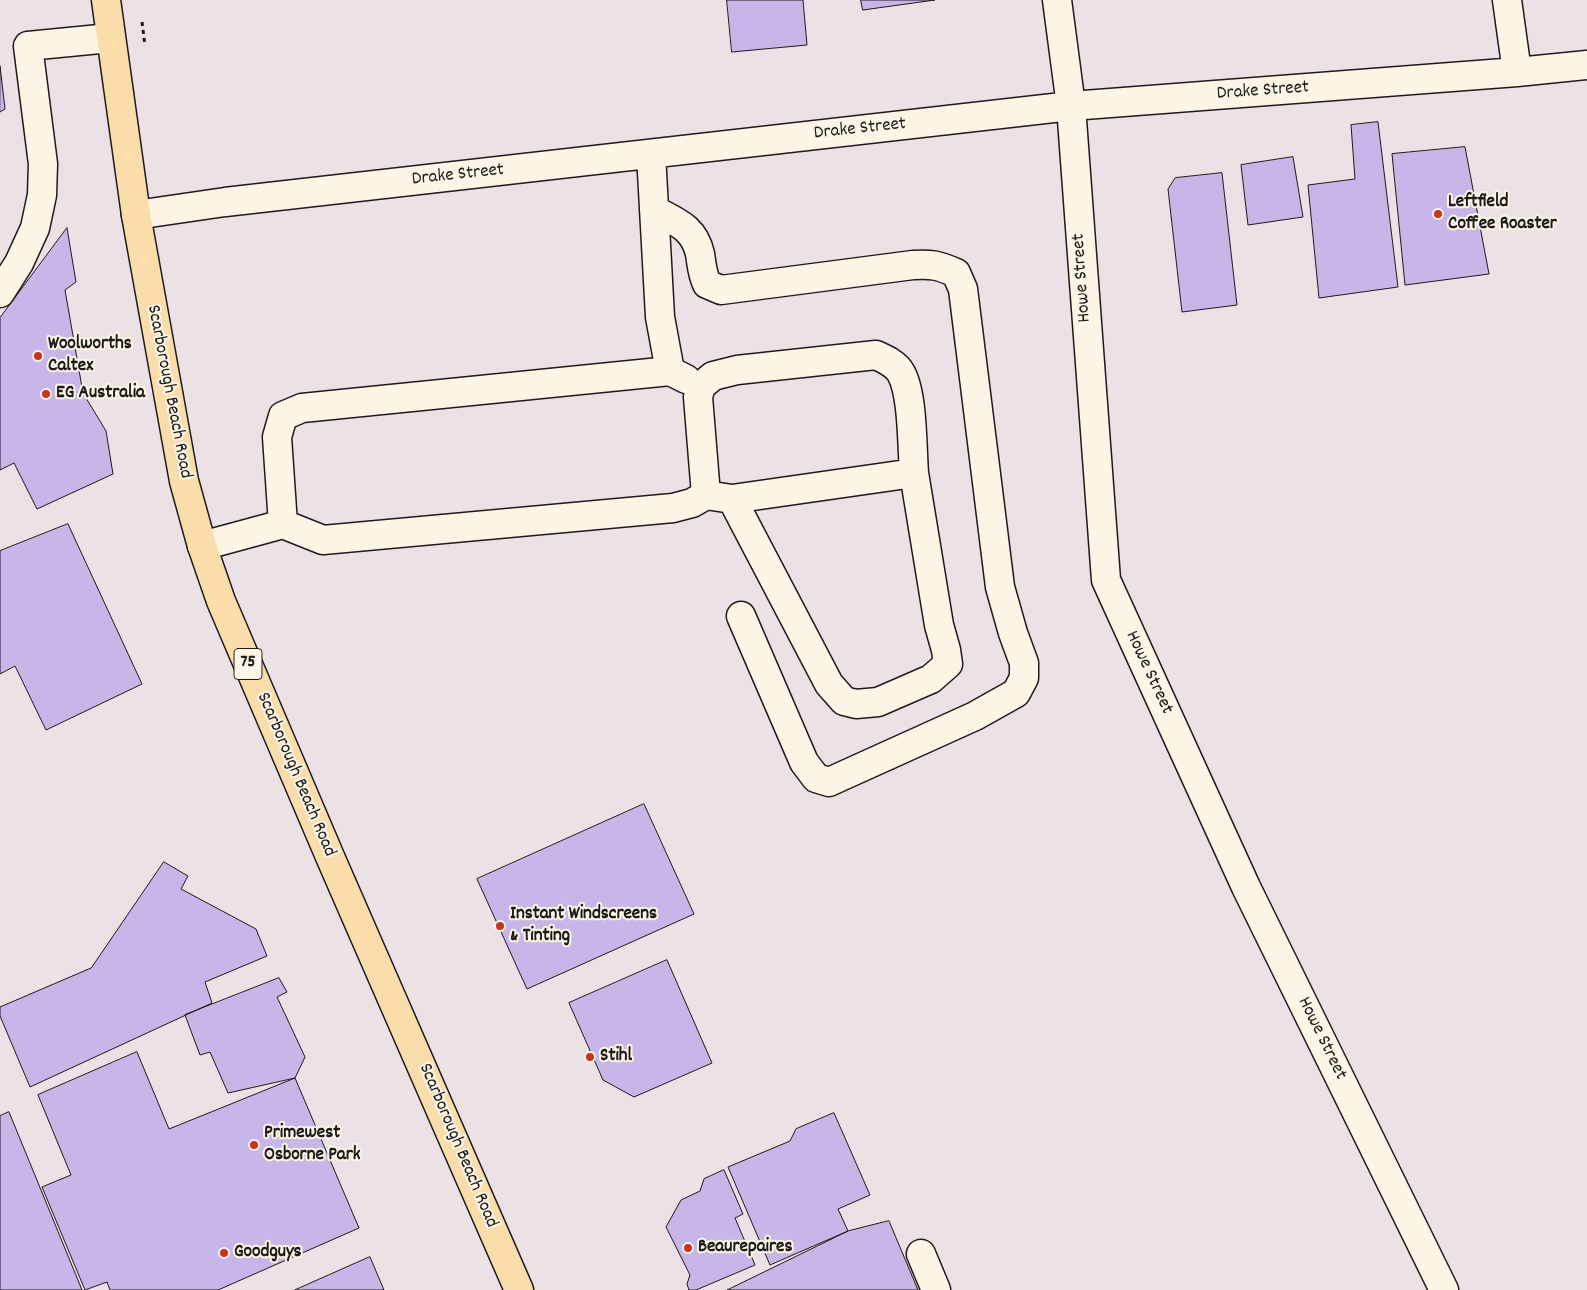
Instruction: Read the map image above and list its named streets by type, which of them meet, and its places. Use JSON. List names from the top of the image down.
{
  "streets": {
    "main road": ["Scarborough Beach Road", "75"],
    "street": ["Drake Street", "Howe Street"]
  },
  "crossings": [
    ["Drake Street", "Howe Street"],
    ["Drake Street", "Scarborough Beach Road"]
  ],
  "places": [
    "Leftfield Coffee Roaster",
    "Woolworths Caltex",
    "EG Australia",
    "Instant Windscreens & Tinting",
    "Stihl",
    "Primewest Osborne Park",
    "Beaurepaires",
    "Goodguys"
  ]
}
